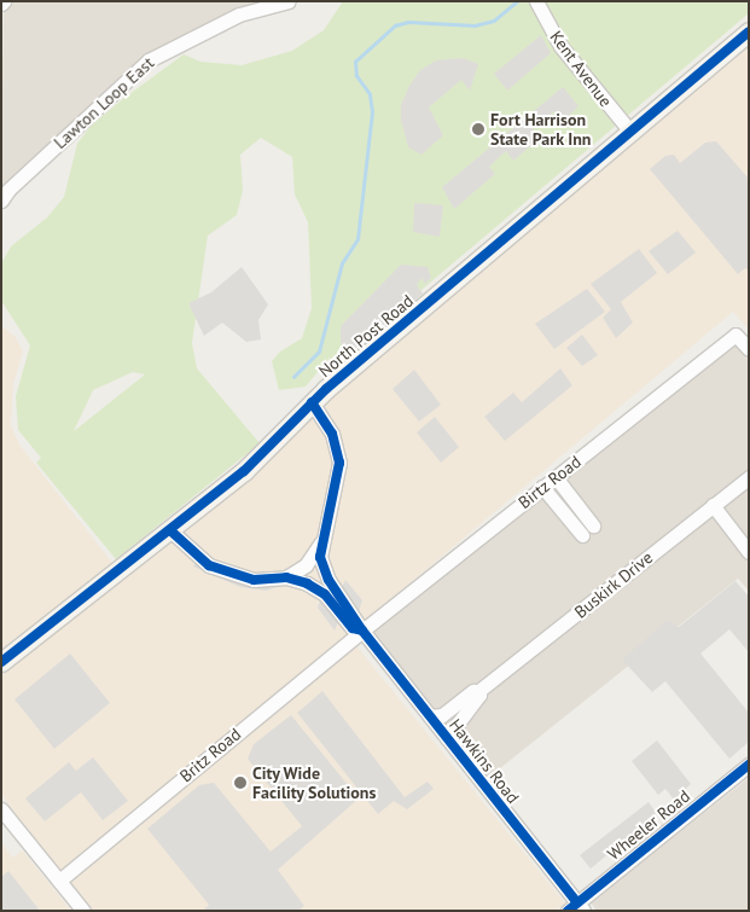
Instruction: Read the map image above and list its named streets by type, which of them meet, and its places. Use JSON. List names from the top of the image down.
{
  "streets": {
    "street": [
      "Kent Avenue",
      "Lawton Loop East",
      "North Post Road",
      "Birtz Road",
      "Buskirk Drive",
      "Britz Road",
      "Hawkins Road",
      "Wheeler Road"
    ]
  },
  "crossings": [
    ["Kent Avenue", "North Post Road"],
    ["North Post Road", "Hawkins Road"],
    ["Birtz Road", "Britz Road"],
    ["Birtz Road", "Hawkins Road"],
    ["Buskirk Drive", "Hawkins Road"],
    ["Britz Road", "Hawkins Road"],
    ["Hawkins Road", "Wheeler Road"]
  ],
  "places": ["Fort Harrison State Park Inn", "City Wide Facility Solutions"]
}
